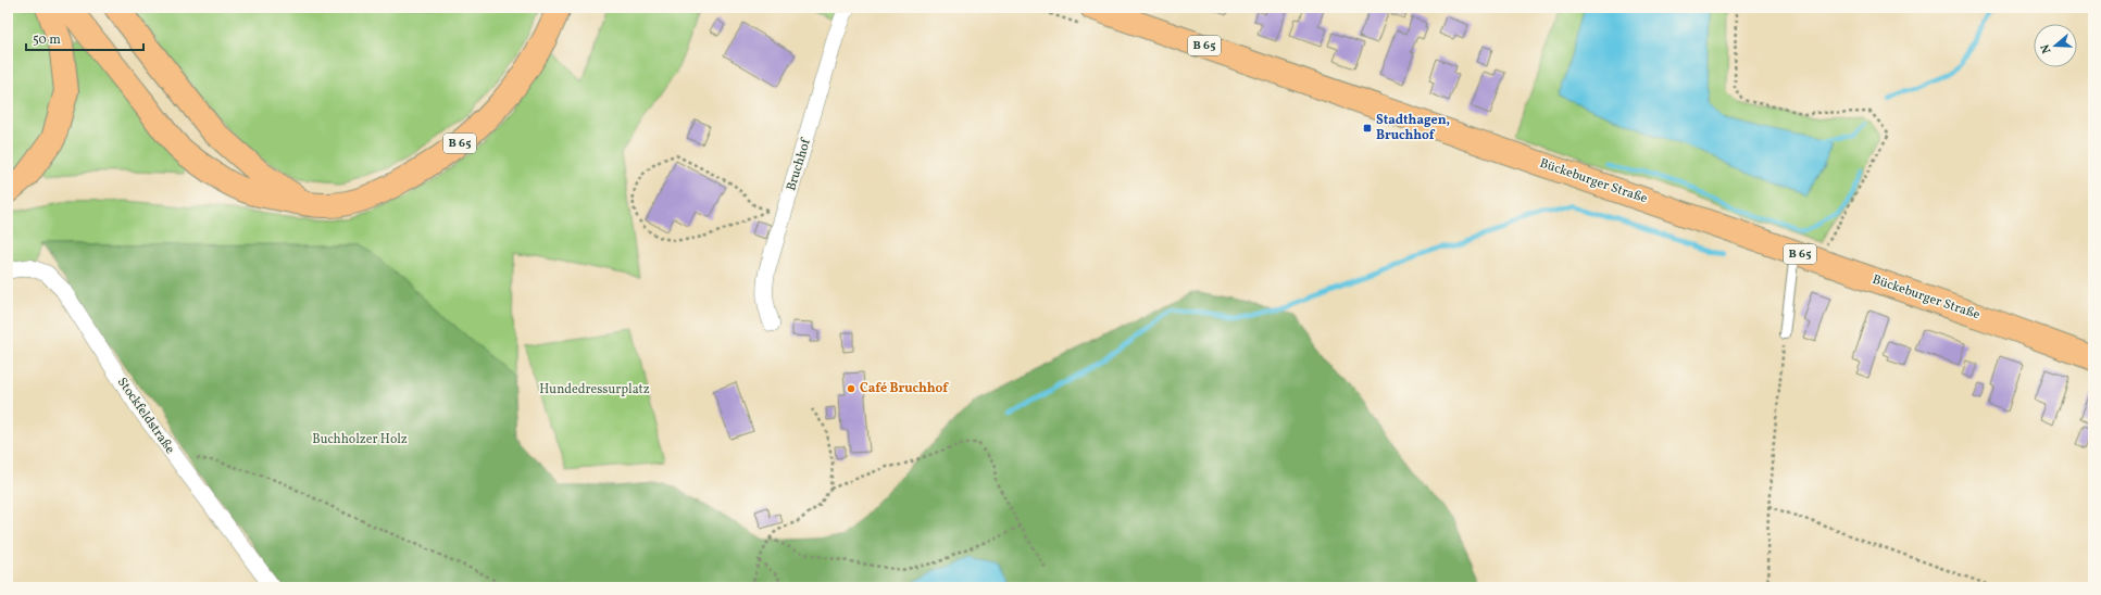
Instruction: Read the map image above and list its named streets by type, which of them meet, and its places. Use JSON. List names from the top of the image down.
{
  "streets": {
    "main road": ["B 65", "Bückeburger Straße"],
    "street": ["Bruchhof", "Stockfeldstraße"]
  },
  "parks": ["Hundedressurplatz", "Buchholzer Holz"],
  "places": {
    "transit": ["Stadthagen, Bruchhof"],
    "other": ["Café Bruchhof"]
  },
  "scale_bar": "50 m",
  "north": "left"
}
